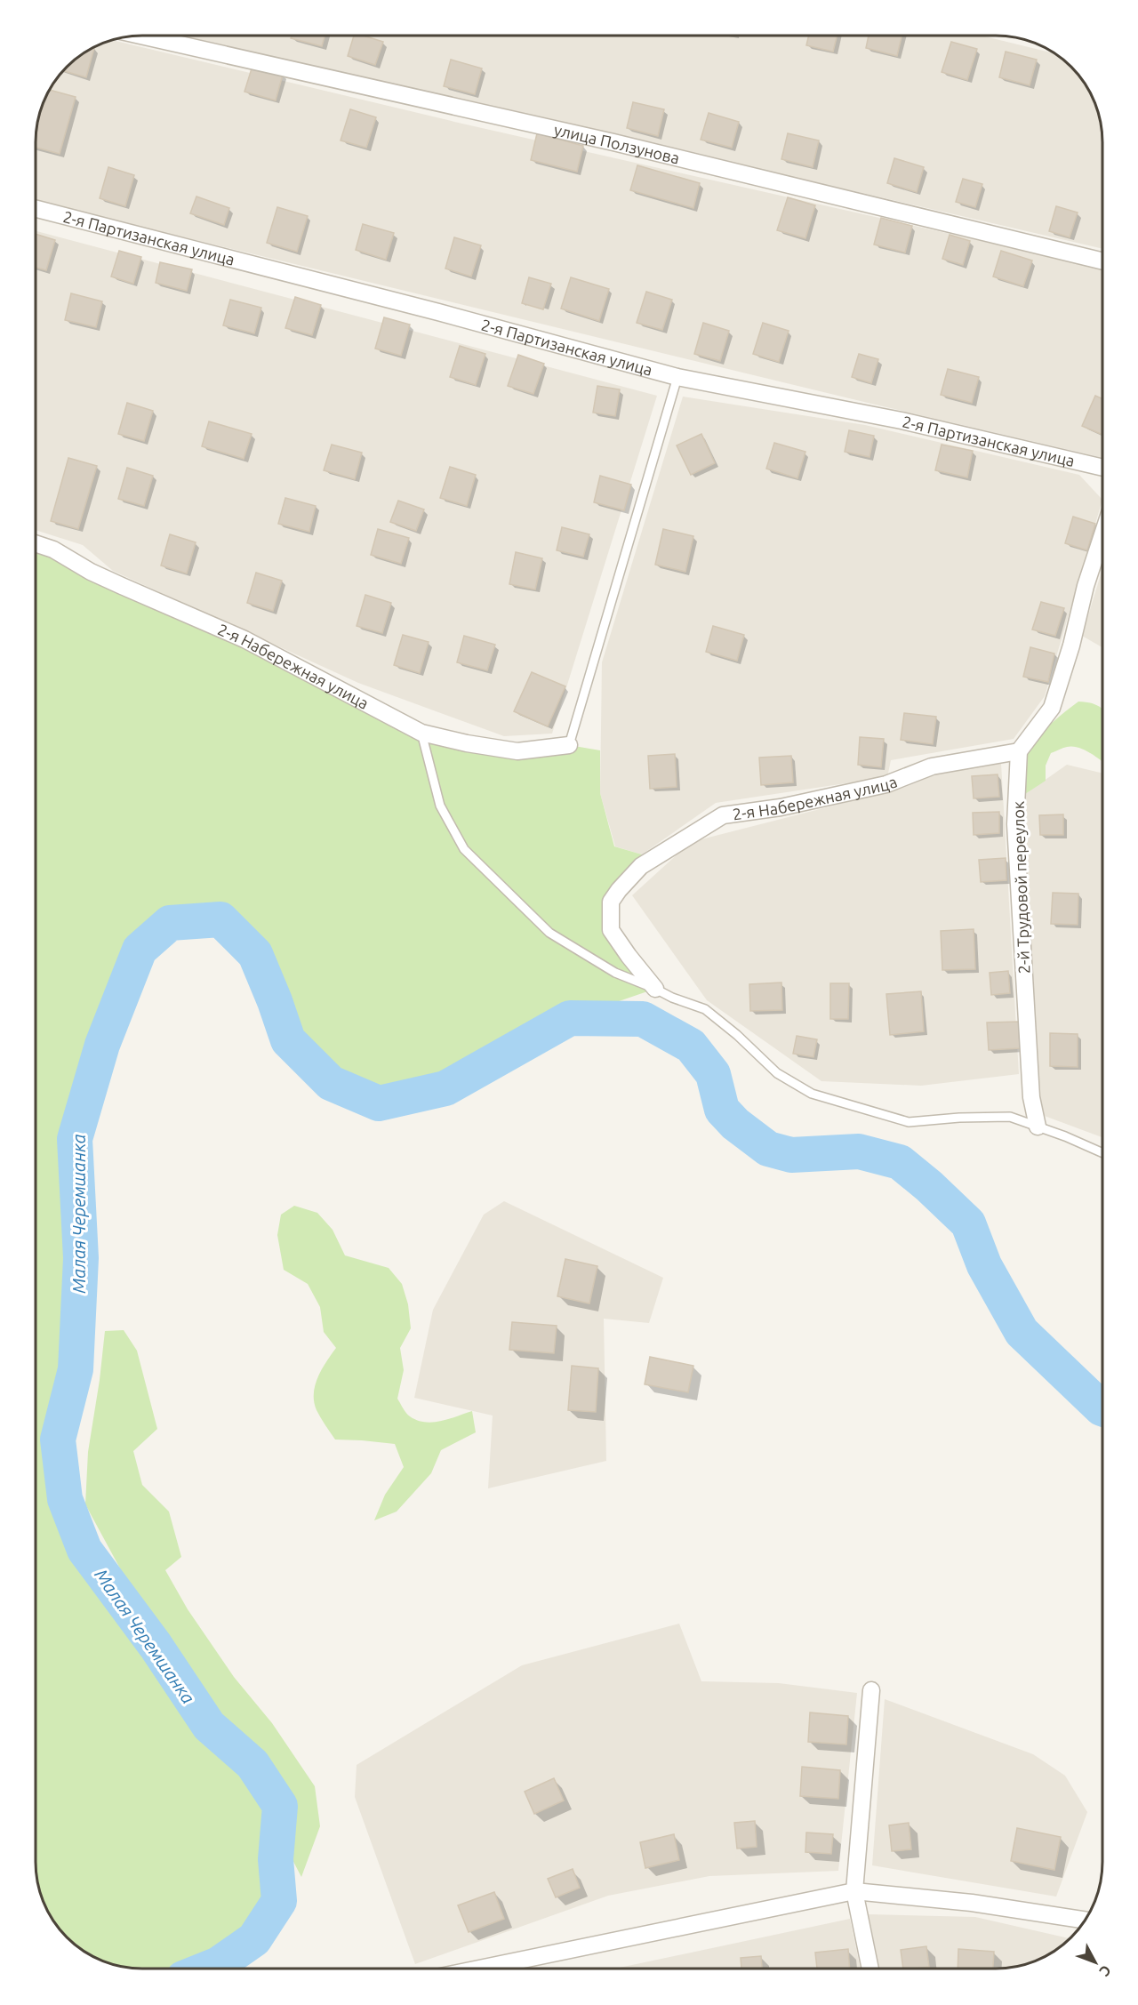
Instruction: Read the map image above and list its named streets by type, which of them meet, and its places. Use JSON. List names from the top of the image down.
{
  "streets": {
    "street": [
      "улица Ползунова",
      "2-я Партизанская улица",
      "2-я Набережная улица",
      "2-й Трудовой переулок"
    ]
  },
  "crossings": [
    ["2-я Набережная улица", "2-й Трудовой переулок"]
  ],
  "water": ["Малая Черемшанка"],
  "north": "bottom right"
}
